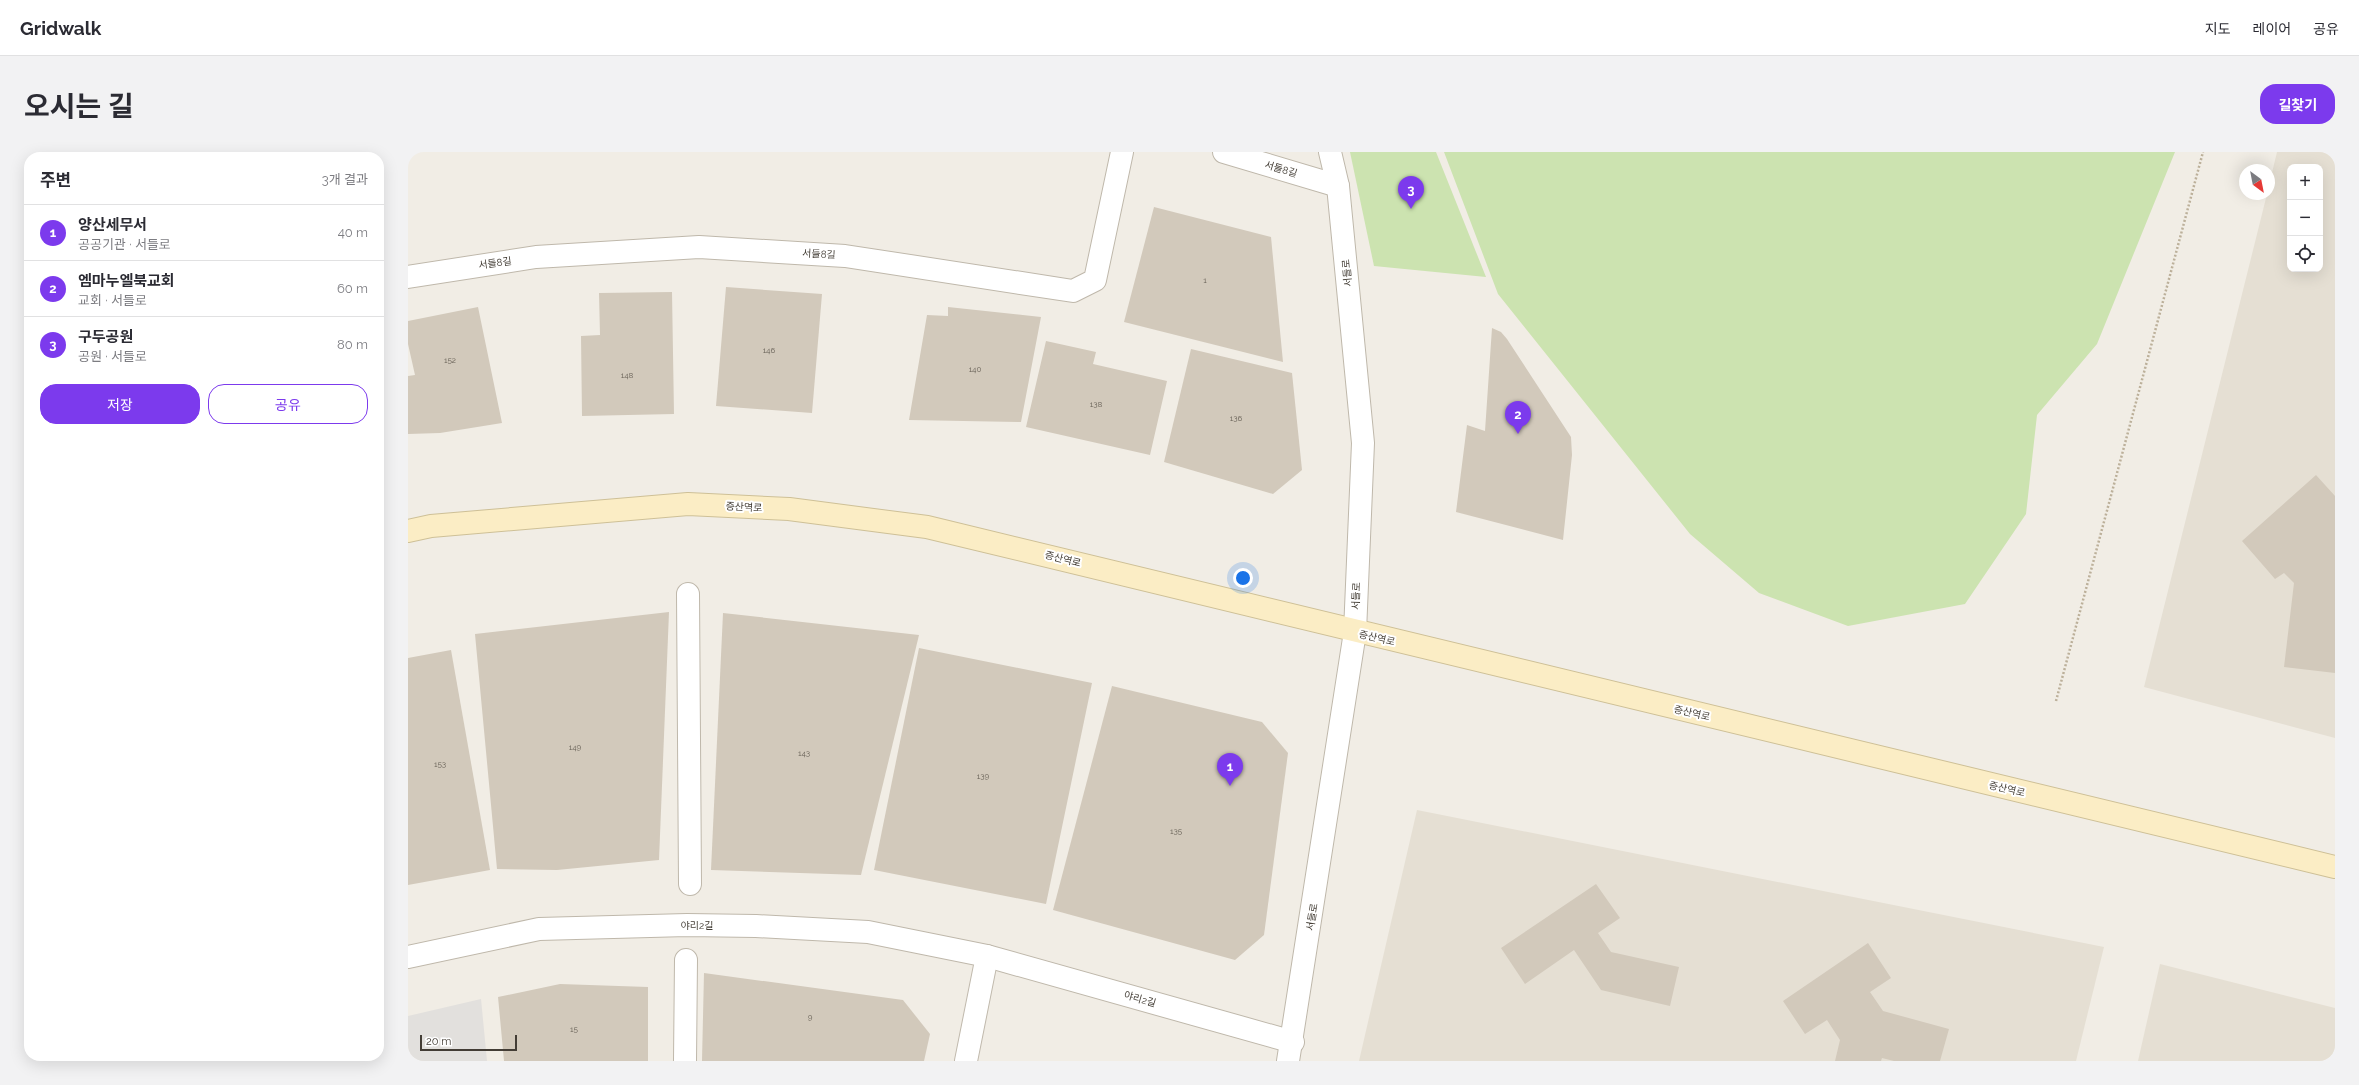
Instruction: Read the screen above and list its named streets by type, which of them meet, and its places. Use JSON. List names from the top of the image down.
{
  "streets": {
    "street": [
      "서들8길",
      "서들로",
      "증산역로",
      "야리2길"
    ]
  },
  "crossings": [
    ["서들8길", "서들로"],
    ["서들로", "증산역로"],
    ["서들로", "야리2길"]
  ],
  "house_numbers": [
    "1",
    "146",
    "152",
    "140",
    "148",
    "138",
    "136",
    "149",
    "143",
    "153",
    "139",
    "135",
    "9",
    "15"
  ],
  "scale_bar": "20 m",
  "north": "bottom right",
  "page": {
    "header": "Gridwalk",
    "nav": ["지도", "레이어", "공유"],
    "title": "오시는 길",
    "buttons": [
      "길찾기",
      ["저장", "공유"]
    ],
    "heading": ["주변", "3개 결과"],
    "map_buttons": ["+", "−"],
    "pins": ["3", "2", "1"],
    "list": [
      {
        "mark": "1",
        "name": "양산세무서",
        "note": "공공기관 · 서들로",
        "value": "40 m"
      },
      {
        "mark": "2",
        "name": "엠마누엘북교회",
        "note": "교회 · 서들로",
        "value": "60 m"
      },
      {
        "mark": "3",
        "name": "구두공원",
        "note": "공원 · 서들로",
        "value": "80 m"
      }
    ],
    "scale": "20 m"
  }
}
